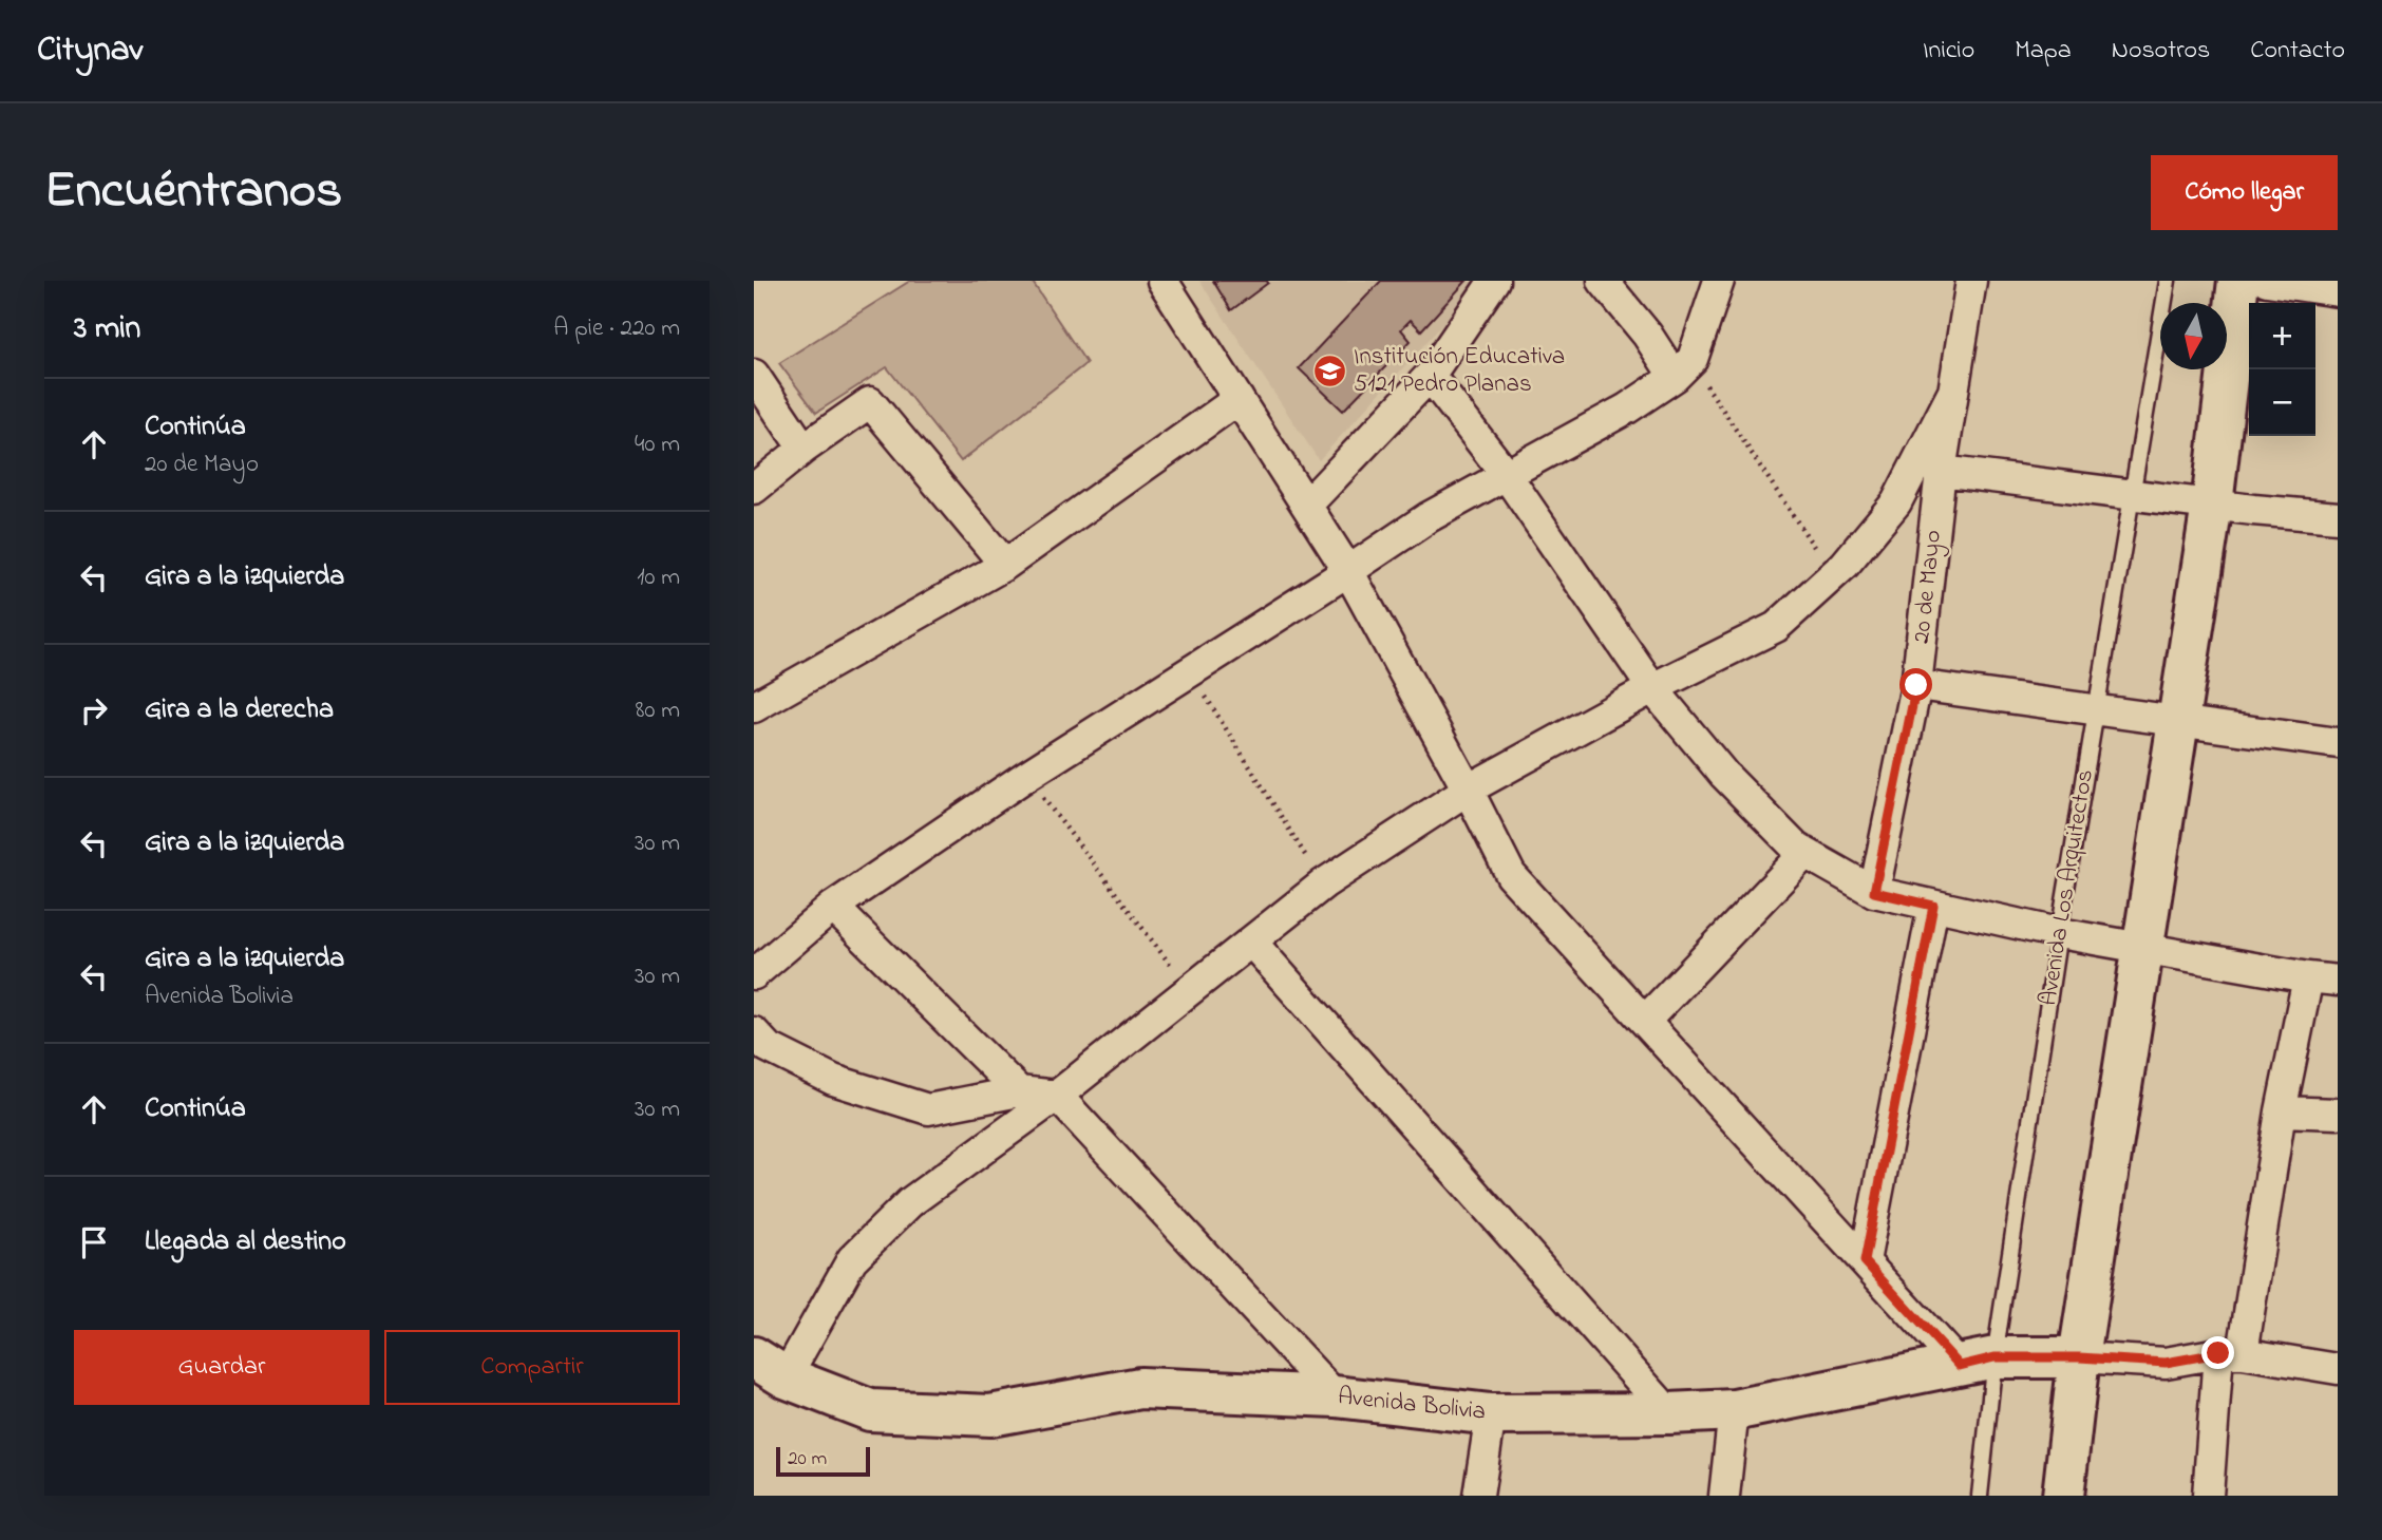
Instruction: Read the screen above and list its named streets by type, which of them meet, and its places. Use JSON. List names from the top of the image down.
{
  "streets": {
    "main road": ["Avenida Bolivia"],
    "street": ["20 de Mayo"],
    "lane": ["Avenida Los Arquitectos"]
  },
  "crossings": [
    ["Avenida Los Arquitectos", "Avenida Bolivia"]
  ],
  "places": {
    "school or university": ["Institución Educativa 5121 Pedro Planas"]
  },
  "scale_bar": "20 m",
  "north": "bottom",
  "page": {
    "header": "Citynav",
    "nav": [
      "Inicio",
      "Mapa",
      "Nosotros",
      "Contacto"
    ],
    "title": "Encuéntranos",
    "buttons": [
      "Cómo llegar",
      ["Guardar", "Compartir"]
    ],
    "heading": ["3 min", "A pie · 220 m"],
    "map_buttons": ["+", "−"],
    "list": [
      ["Continúa", "20 de Mayo", "40 m"],
      ["Gira a la izquierda", "10 m"],
      ["Gira a la derecha", "80 m"],
      ["Gira a la izquierda", "30 m"],
      ["Gira a la izquierda", "Avenida Bolivia", "30 m"],
      ["Continúa", "30 m"],
      "Llegada al destino"
    ],
    "scale": "20 m"
  }
}
